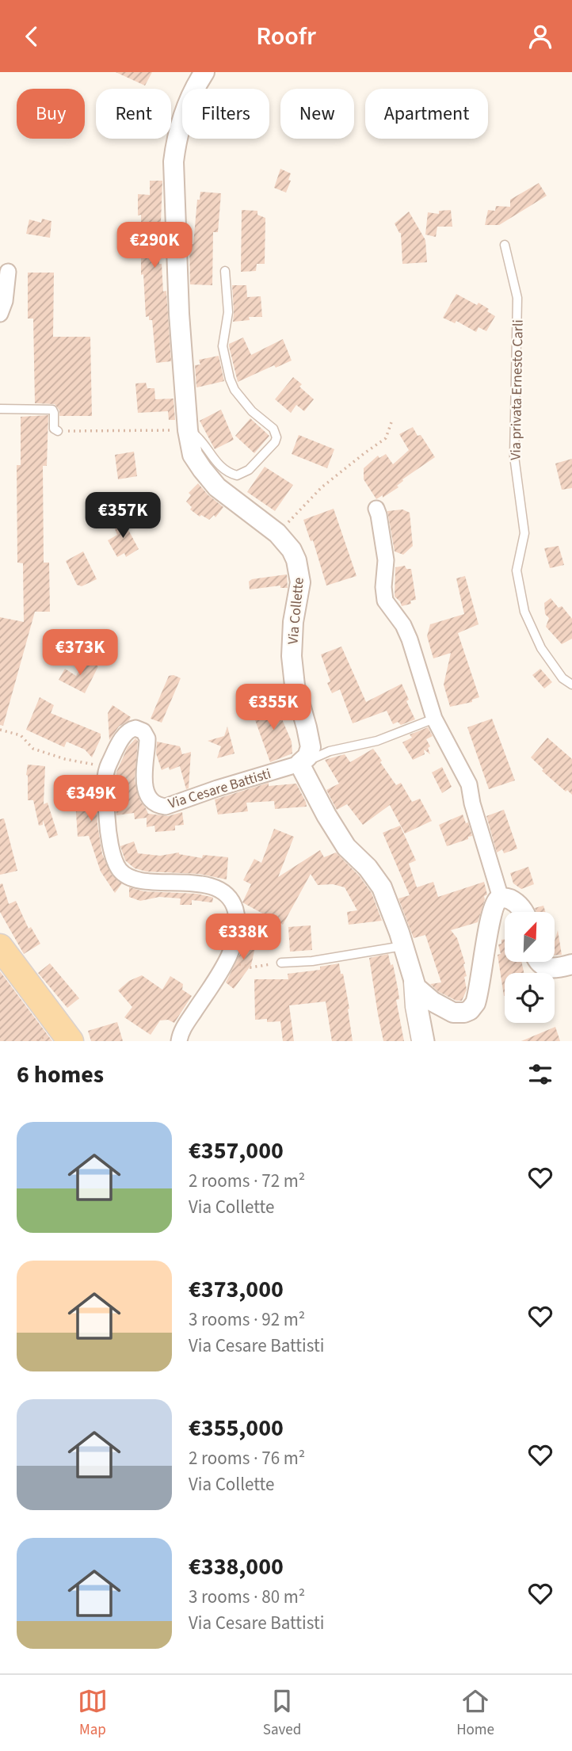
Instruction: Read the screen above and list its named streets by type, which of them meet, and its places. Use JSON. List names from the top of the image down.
{
  "streets": {
    "street": ["Via Collette", "Via Cesare Battisti"],
    "lane": ["Via privata Ernesto Carli"]
  },
  "crossings": [
    ["Via Collette", "Via Cesare Battisti"]
  ],
  "north": "top right",
  "page": {
    "header": "Roofr",
    "chip": [
      "Buy",
      "Rent",
      "Filters",
      "New",
      "Apartment"
    ],
    "price": [
      "€290K",
      "€357K",
      "€373K",
      "€355K",
      "€349K",
      "€338K"
    ],
    "heading": "6 homes",
    "list": [
      {
        "name": "€357,000",
        "note": "2 rooms · 72 m² · Via Collette"
      },
      {
        "name": "€373,000",
        "note": "3 rooms · 92 m² · Via Cesare Battisti"
      },
      {
        "name": "€355,000",
        "note": "2 rooms · 76 m² · Via Collette"
      },
      {
        "name": "€338,000",
        "note": "3 rooms · 80 m² · Via Cesare Battisti"
      }
    ],
    "tabs": ["Map", "Saved", "Home"]
  }
}
